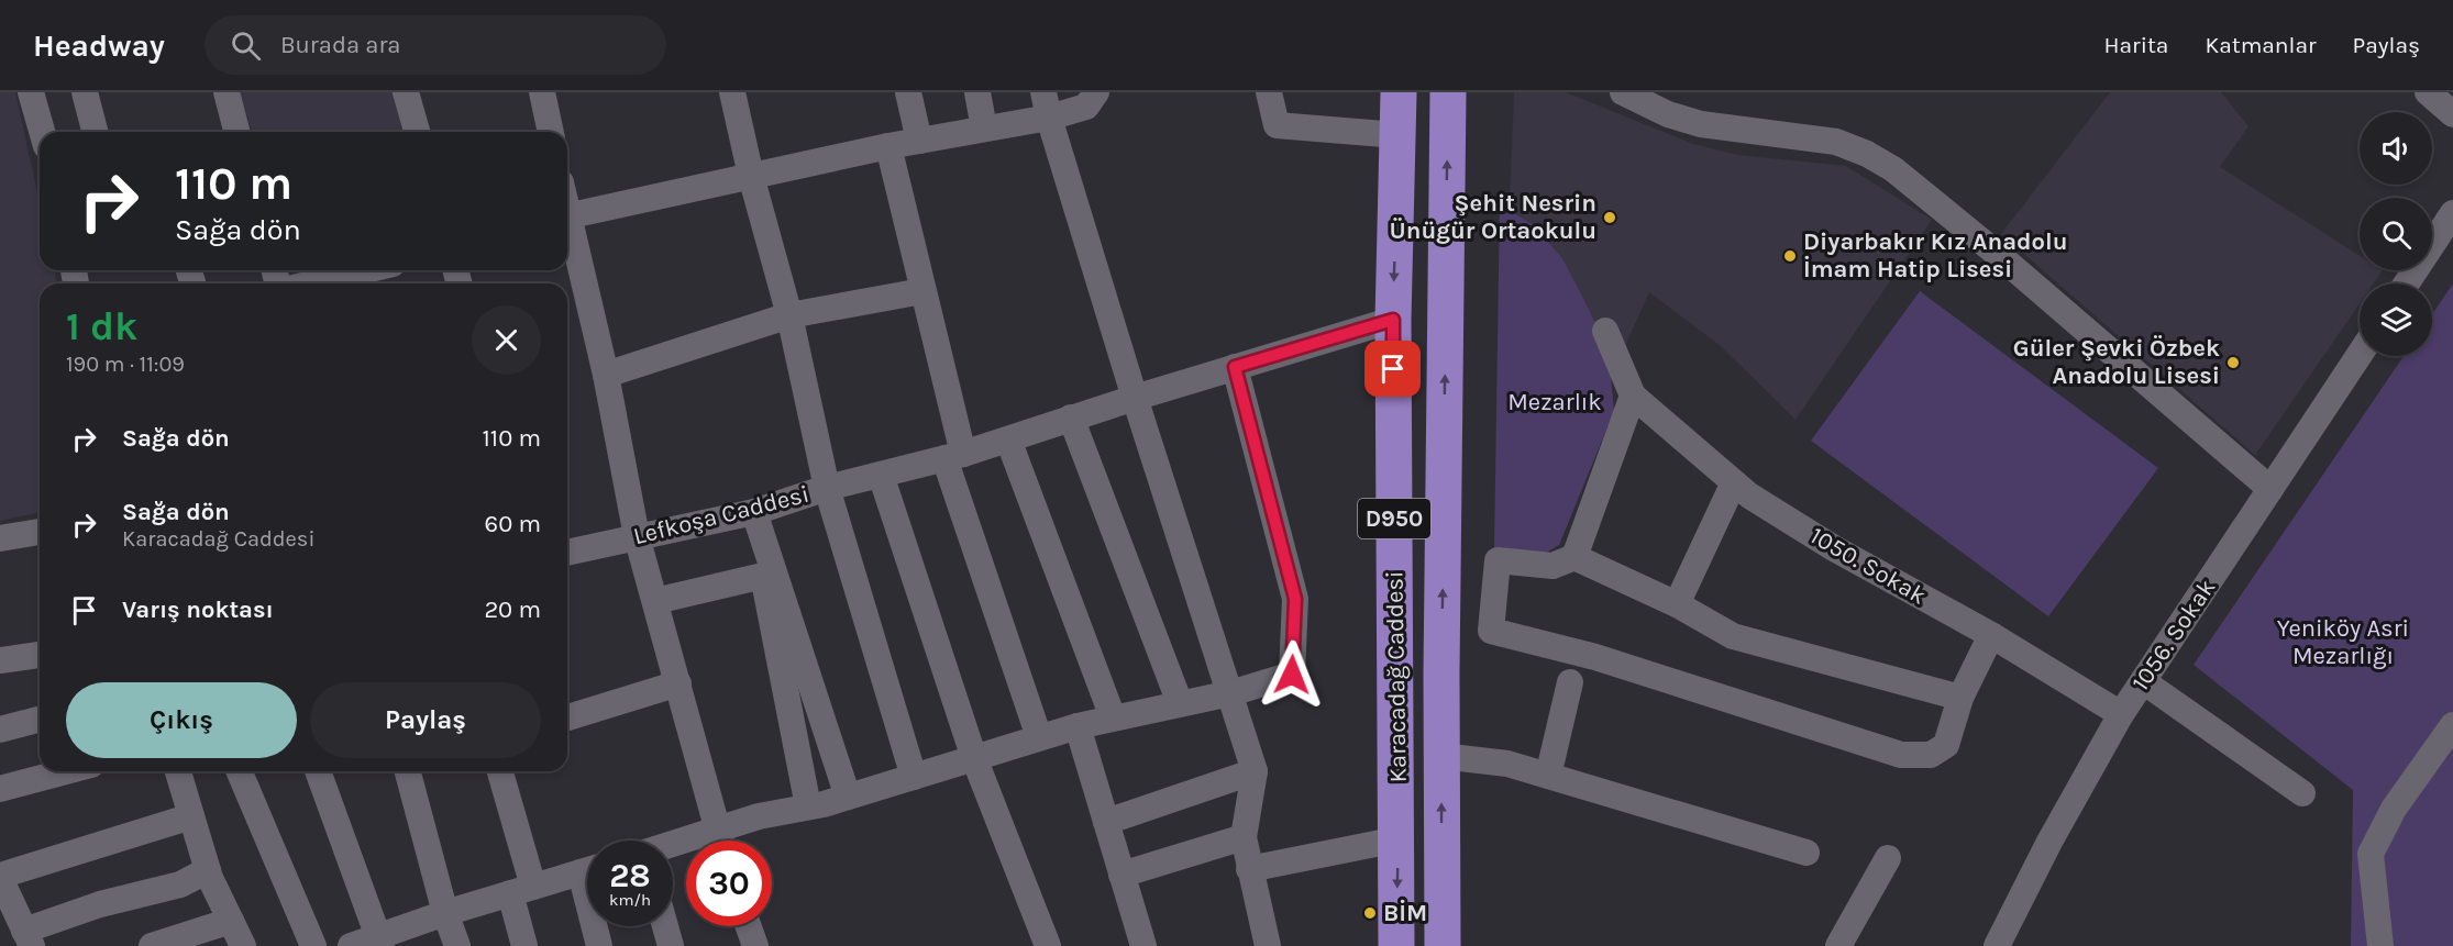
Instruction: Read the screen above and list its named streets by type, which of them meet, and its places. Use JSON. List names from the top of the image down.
{
  "streets": {
    "highway": ["D950", "Karacadağ Caddesi"],
    "street": ["Lefkoşa Caddesi", "1050. Sokak", "1056. Sokak"]
  },
  "crossings": [
    ["Lefkoşa Caddesi", "Karacadağ Caddesi"],
    ["1050. Sokak", "1056. Sokak"]
  ],
  "parks": ["Mezarlık", "Yeniköy Asri Mezarlığı"],
  "places": [
    "Şehit Nesrin Ünügür Ortaokulu",
    "Diyarbakır Kız Anadolu İmam Hatip Lisesi",
    "Güler Şevki Özbek Anadolu Lisesi",
    "BİM"
  ],
  "page": {
    "header": "Headway",
    "search": "Burada ara",
    "nav": ["Harita", "Katmanlar", "Paylaş"],
    "turn": ["110 m", "Sağa dön"],
    "heading": ["1 dk", "190 m · 11:09"],
    "list": [
      {
        "name": "Sağa dön",
        "value": "110 m"
      },
      {
        "name": "Sağa dön",
        "note": "Karacadağ Caddesi",
        "value": "60 m"
      },
      {
        "name": "Varış noktası",
        "value": "20 m"
      }
    ],
    "buttons": ["Çıkış", "Paylaş"],
    "speed": "28 km/h",
    "limit": "30"
  }
}
